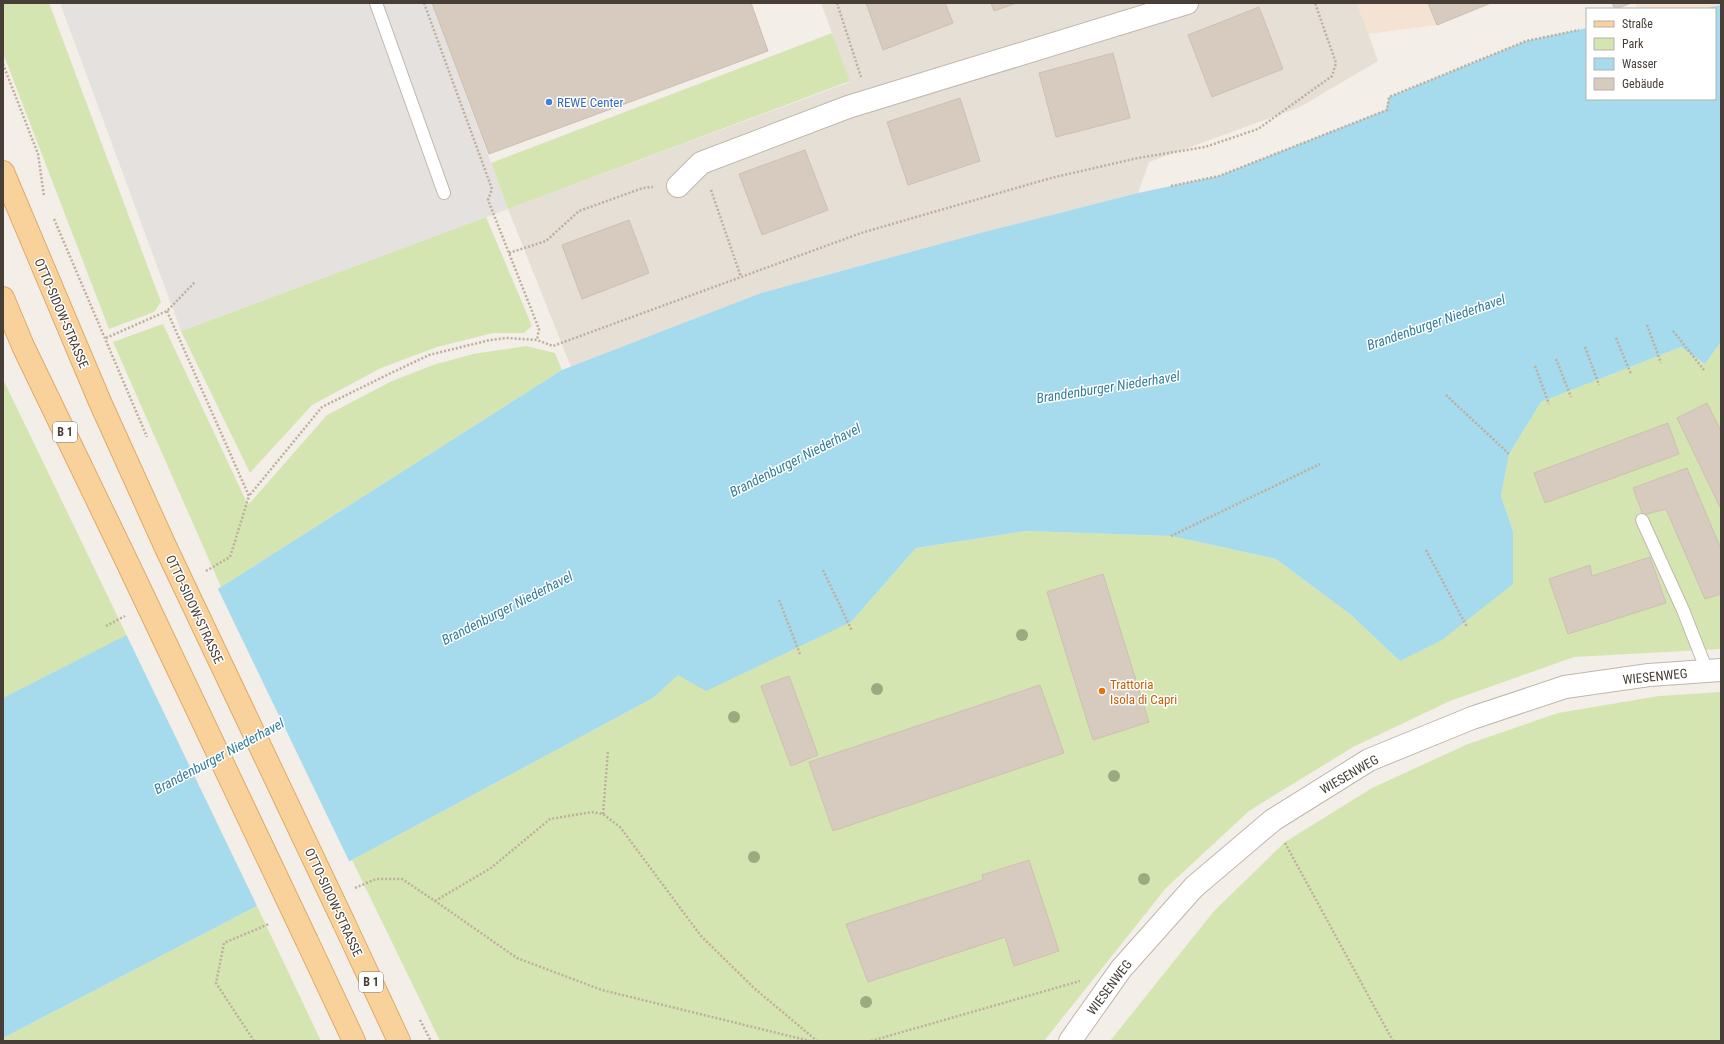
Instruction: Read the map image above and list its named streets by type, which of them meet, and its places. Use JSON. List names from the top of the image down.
{
  "streets": {
    "main road": ["OTTO-SIDOW-STRASSE", "B 1"],
    "street": ["WIESENWEG"]
  },
  "water": ["Brandenburger Niederhavel"],
  "places": ["REWE Center", "Trattoria Isola di Capri"],
  "legend": [
    "Straße",
    "Park",
    "Wasser",
    "Gebäude"
  ]
}
